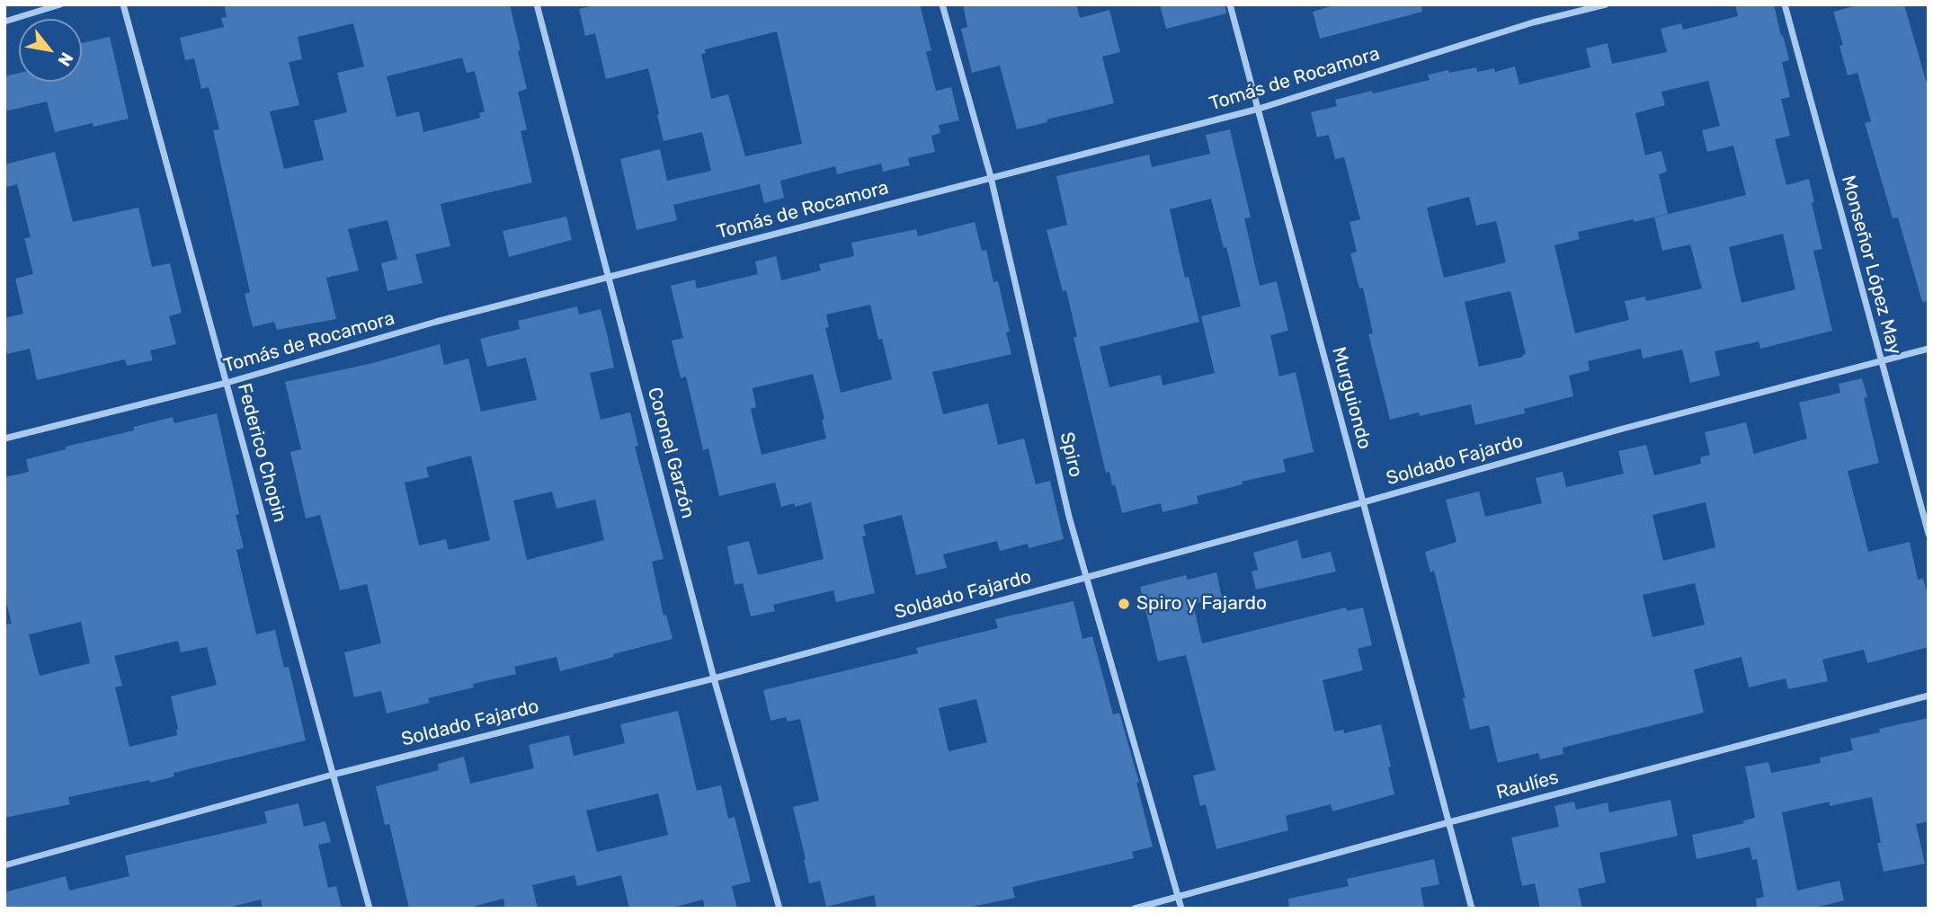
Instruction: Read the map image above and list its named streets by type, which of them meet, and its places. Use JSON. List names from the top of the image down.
{
  "streets": {
    "street": [
      "Tomás de Rocamora",
      "Monseñor López May",
      "Murguiondo",
      "Federico Chopin",
      "Coronel Garzón",
      "Spiro",
      "Soldado Fajardo",
      "Raulíes"
    ]
  },
  "crossings": [
    ["Tomás de Rocamora", "Murguiondo"],
    ["Tomás de Rocamora", "Federico Chopin"],
    ["Tomás de Rocamora", "Coronel Garzón"],
    ["Tomás de Rocamora", "Spiro"],
    ["Monseñor López May", "Soldado Fajardo"],
    ["Murguiondo", "Soldado Fajardo"],
    ["Murguiondo", "Raulíes"],
    ["Federico Chopin", "Soldado Fajardo"],
    ["Coronel Garzón", "Soldado Fajardo"],
    ["Spiro", "Soldado Fajardo"],
    ["Spiro", "Raulíes"]
  ],
  "places": ["Spiro y Fajardo"],
  "north": "bottom right"
}
